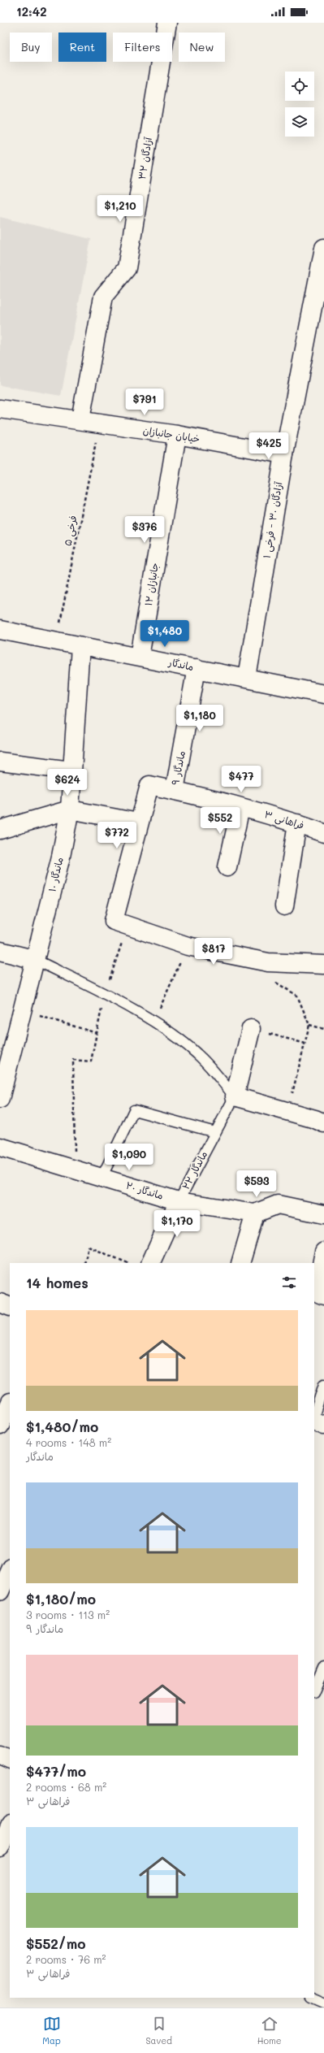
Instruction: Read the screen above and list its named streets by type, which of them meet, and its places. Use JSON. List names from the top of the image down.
{
  "streets": {
    "street": [
      "آزادگان ۳۲",
      "خیابان جانبازان",
      "آزادگان ۳۰ - فرخی ۱",
      "جانبازان ۱۲",
      "ماندگار",
      "ماندگار ۹",
      "فراهانی ۳",
      "ماندگار ۱۰",
      "ماندگار ۲۲",
      "ماندگار ۲۰"
    ],
    "path": ["فرخی ۵"]
  },
  "crossings": [
    ["آزادگان ۳۲", "خیابان جانبازان"],
    ["خیابان جانبازان", "آزادگان ۳۰ - فرخی ۱"],
    ["خیابان جانبازان", "فرخی ۵"],
    ["خیابان جانبازان", "جانبازان ۱۲"],
    ["آزادگان ۳۰ - فرخی ۱", "ماندگار"],
    ["فرخی ۵", "ماندگار"],
    ["جانبازان ۱۲", "ماندگار"],
    ["ماندگار", "ماندگار ۹"],
    ["ماندگار", "ماندگار ۱۰"],
    ["ماندگار ۹", "فراهانی ۳"],
    ["ماندگار ۲۲", "ماندگار ۲۰"]
  ],
  "page": {
    "status": "12:42",
    "chip": [
      "Buy",
      "Rent",
      "Filters",
      "New"
    ],
    "price": [
      "$1,210",
      "$791",
      "$425",
      "$376",
      "$1,480",
      "$1,180",
      "$477",
      "$624",
      "$552",
      "$772",
      "$817",
      "$1,090",
      "$593",
      "$1,170"
    ],
    "heading": "14 homes",
    "list": [
      {
        "name": "$1,480/mo",
        "note": "4 rooms · 148 m² · ماندگار"
      },
      {
        "name": "$1,180/mo",
        "note": "3 rooms · 113 m² · ماندگار ۹"
      },
      {
        "name": "$477/mo",
        "note": "2 rooms · 68 m² · فراهانی ۳"
      },
      {
        "name": "$552/mo",
        "note": "2 rooms · 76 m² · فراهانی ۳"
      }
    ],
    "tabs": ["Map", "Saved", "Home"]
  }
}
